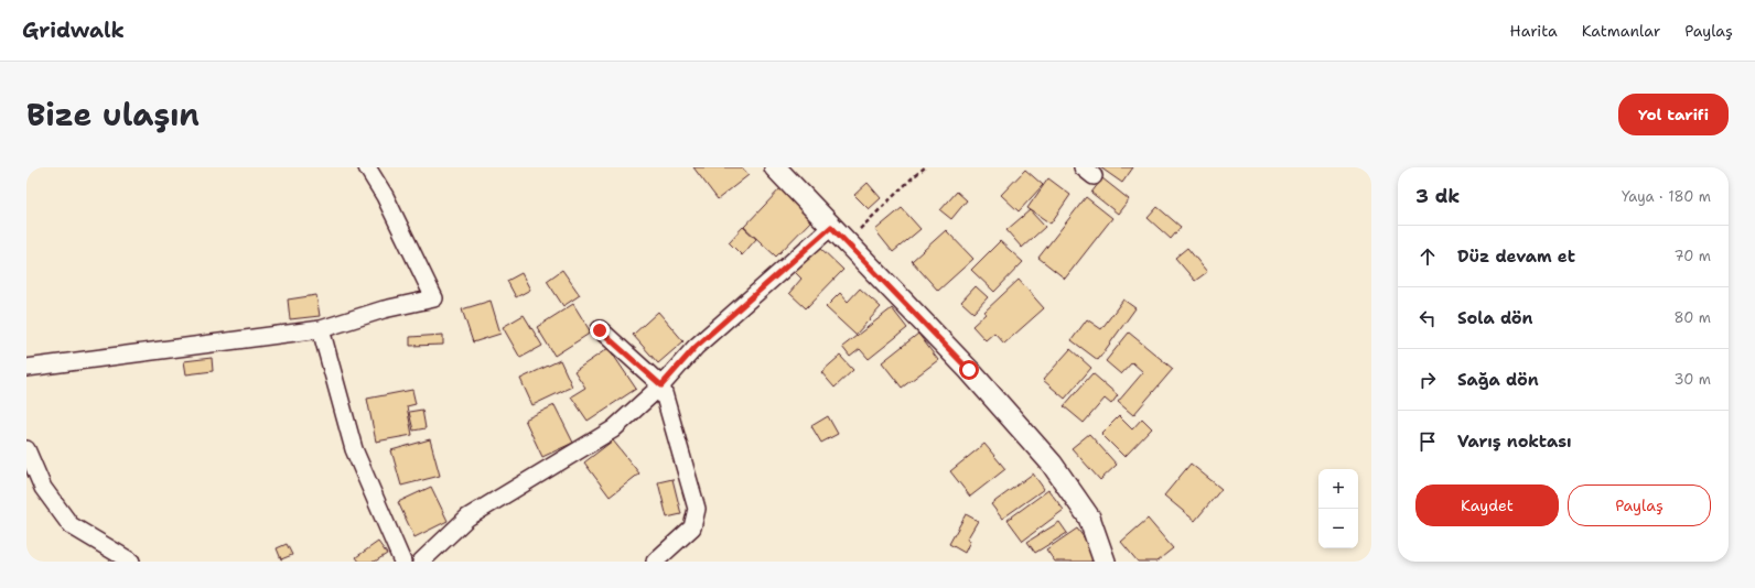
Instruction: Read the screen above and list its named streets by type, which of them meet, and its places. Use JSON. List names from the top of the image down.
{
  "page": {
    "header": "Gridwalk",
    "nav": ["Harita", "Katmanlar", "Paylaş"],
    "title": "Bize ulaşın",
    "buttons": [
      "Yol tarifi",
      ["Kaydet", "Paylaş"]
    ],
    "heading": ["3 dk", "Yaya · 180 m"],
    "list": [
      ["Düz devam et", "70 m"],
      ["Sola dön", "80 m"],
      ["Sağa dön", "30 m"],
      "Varış noktası"
    ],
    "map_buttons": ["+", "−"]
  }
}
